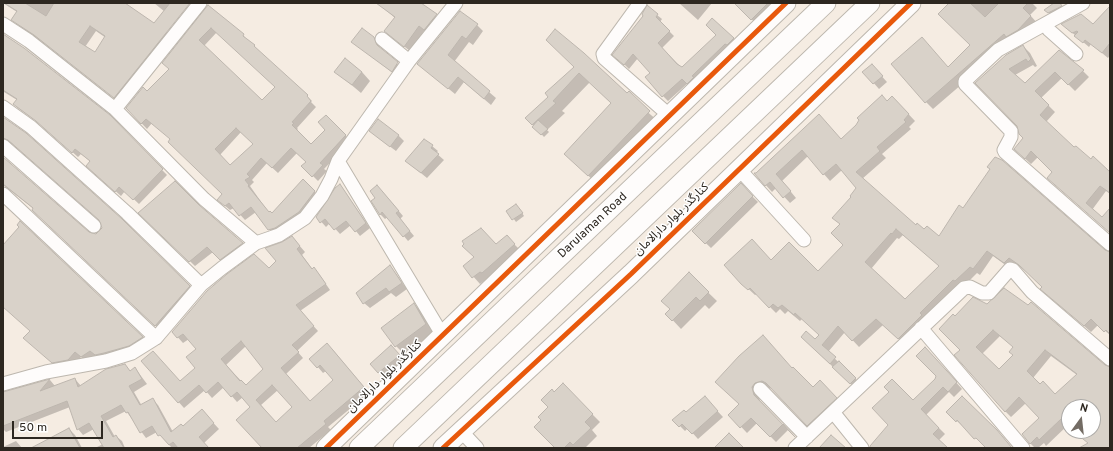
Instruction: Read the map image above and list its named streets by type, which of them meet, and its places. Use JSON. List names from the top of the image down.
{
  "streets": {
    "street": ["کنارگذر بلوار دارالامان", "Darulaman Road"]
  },
  "scale_bar": "50 m",
  "north": "top"
}
